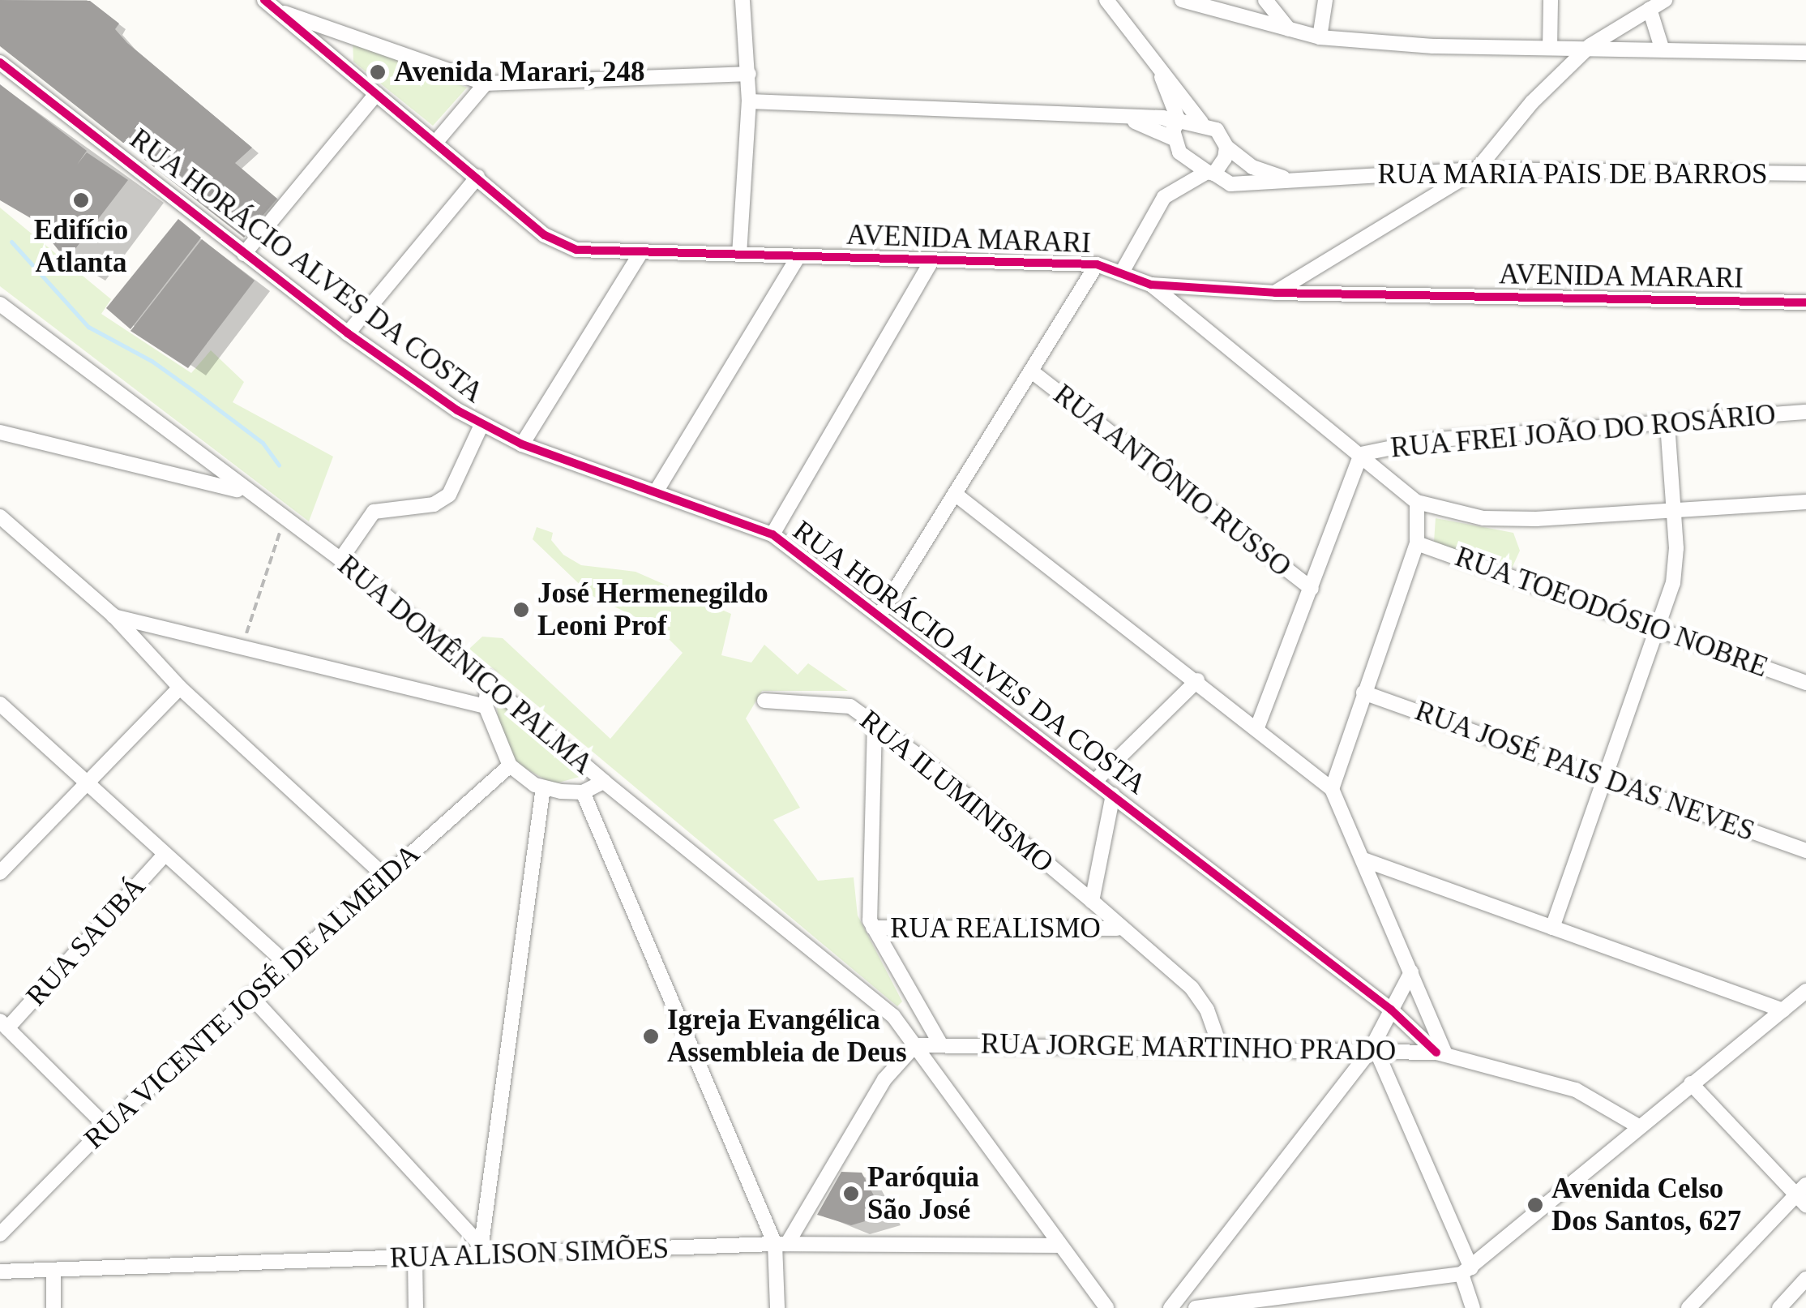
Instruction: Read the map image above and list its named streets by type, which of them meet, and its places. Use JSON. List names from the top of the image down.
{
  "streets": {
    "street": [
      "RUA MARIA PAIS DE BARROS",
      "AVENIDA MARARI",
      "RUA HORÁCIO ALVES DA COSTA",
      "RUA FREI JOÃO DO ROSÁRIO",
      "RUA ANTÔNIO RUSSO",
      "RUA TOEODÓSIO NOBRE",
      "RUA DOMÊNICO PALMA",
      "RUA JOSÉ PAIS DAS NEVES",
      "RUA ILUMINISMO",
      "RUA REALISMO",
      "RUA SAUBÁ",
      "RUA VICENTE JOSÉ DE ALMEIDA",
      "RUA JORGE MARTINHO PRADO",
      "RUA ALISON SIMÕES"
    ]
  },
  "crossings": [
    ["RUA HORÁCIO ALVES DA COSTA", "RUA JORGE MARTINHO PRADO"],
    ["RUA FREI JOÃO DO ROSÁRIO", "RUA ANTÔNIO RUSSO"],
    ["RUA DOMÊNICO PALMA", "RUA JORGE MARTINHO PRADO"],
    ["RUA DOMÊNICO PALMA", "RUA ALISON SIMÕES"],
    ["RUA ILUMINISMO", "RUA REALISMO"],
    ["RUA ILUMINISMO", "RUA JORGE MARTINHO PRADO"]
  ],
  "places": [
    "Avenida Marari, 248",
    "Edifício Atlanta",
    "José Hermenegildo Leoni Prof",
    "Igreja Evangélica Assembleia de Deus",
    "Paróquia São José",
    "Avenida Celso Dos Santos, 627"
  ]
}
